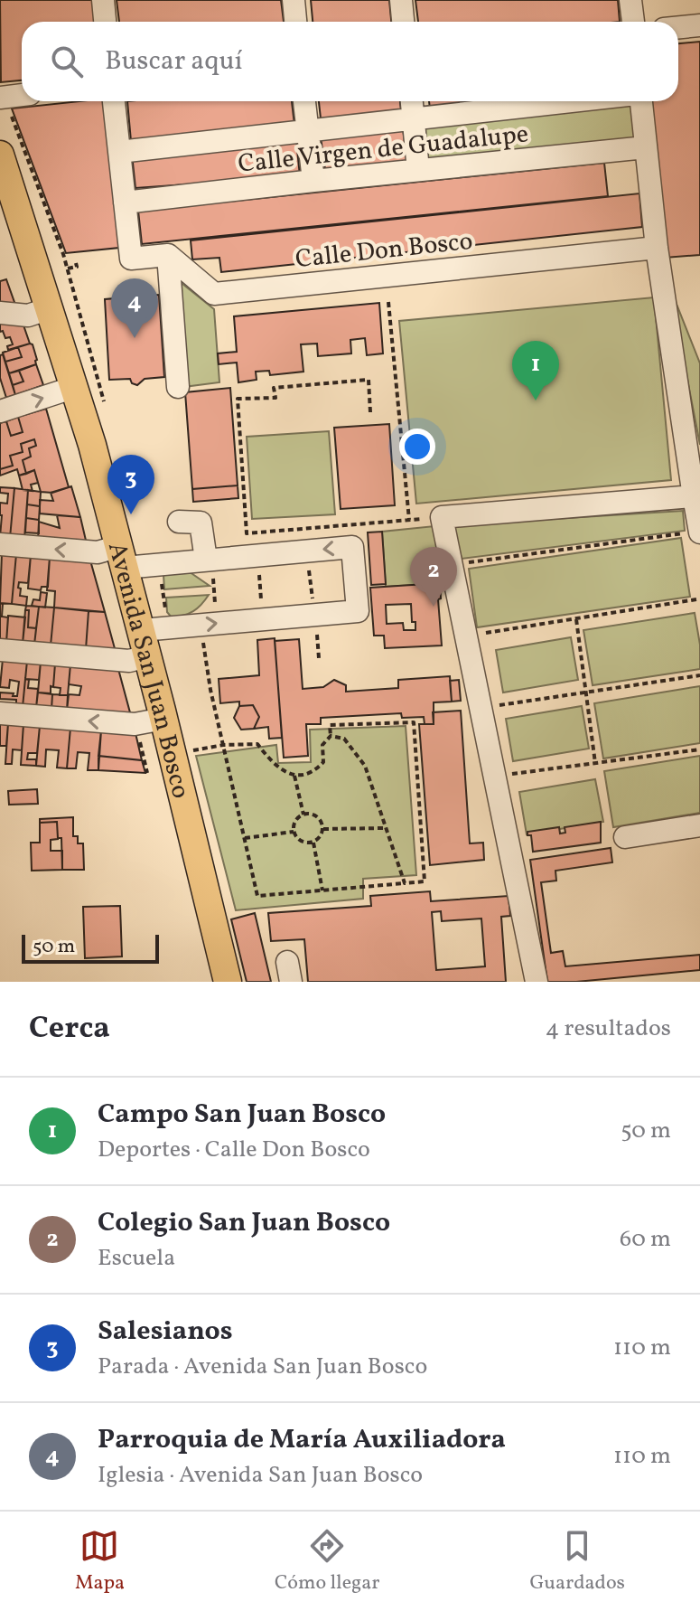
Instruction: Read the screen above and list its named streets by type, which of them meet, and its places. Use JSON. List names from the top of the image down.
{
  "streets": {
    "main road": ["Avenida San Juan Bosco"],
    "street": ["Calle Virgen de Guadalupe", "Calle Don Bosco"]
  },
  "scale_bar": "50 m",
  "page": {
    "search": "Buscar aquí",
    "pins": [
      "4",
      "1",
      "3",
      "2"
    ],
    "scale": "50 m",
    "heading": ["Cerca", "4 resultados"],
    "list": [
      {
        "mark": "1",
        "name": "Campo San Juan Bosco",
        "note": "Deportes · Calle Don Bosco",
        "value": "50 m"
      },
      {
        "mark": "2",
        "name": "Colegio San Juan Bosco",
        "note": "Escuela",
        "value": "60 m"
      },
      {
        "mark": "3",
        "name": "Salesianos",
        "note": "Parada · Avenida San Juan Bosco",
        "value": "110 m"
      },
      {
        "mark": "4",
        "name": "Parroquia de María Auxiliadora",
        "note": "Iglesia · Avenida San Juan Bosco",
        "value": "110 m"
      }
    ],
    "nav": ["Mapa", "Cómo llegar", "Guardados"]
  }
}
